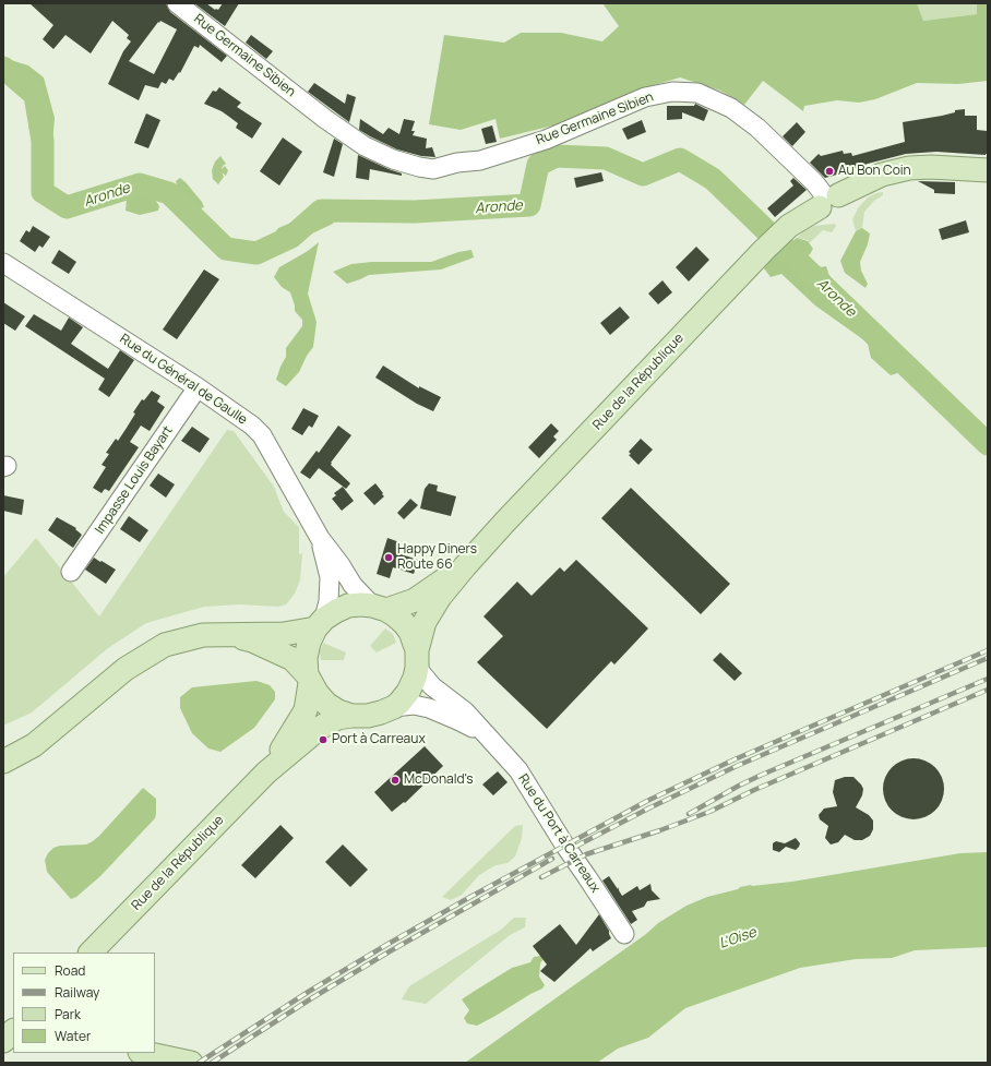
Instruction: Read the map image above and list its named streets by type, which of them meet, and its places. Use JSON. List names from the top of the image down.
{
  "streets": {
    "main road": ["Rue de la République"],
    "street": [
      "Rue Germaine Sibien",
      "Rue du Général de Gaulle",
      "Impasse Louis Bayart",
      "Rue du Port à Carreaux"
    ]
  },
  "crossings": [
    ["Rue Germaine Sibien", "Rue de la République"],
    ["Rue du Général de Gaulle", "Rue de la République"],
    ["Rue du Général de Gaulle", "Impasse Louis Bayart"],
    ["Rue du Général de Gaulle", "Rue du Port à Carreaux"],
    ["Rue de la République", "Rue du Port à Carreaux"]
  ],
  "water": ["Aronde", "L'Oise"],
  "places": [
    "Au Bon Coin",
    "Happy Diners Route 66",
    "Port à Carreaux",
    "McDonald's"
  ],
  "legend": [
    "Road",
    "Railway",
    "Park",
    "Water"
  ]
}
